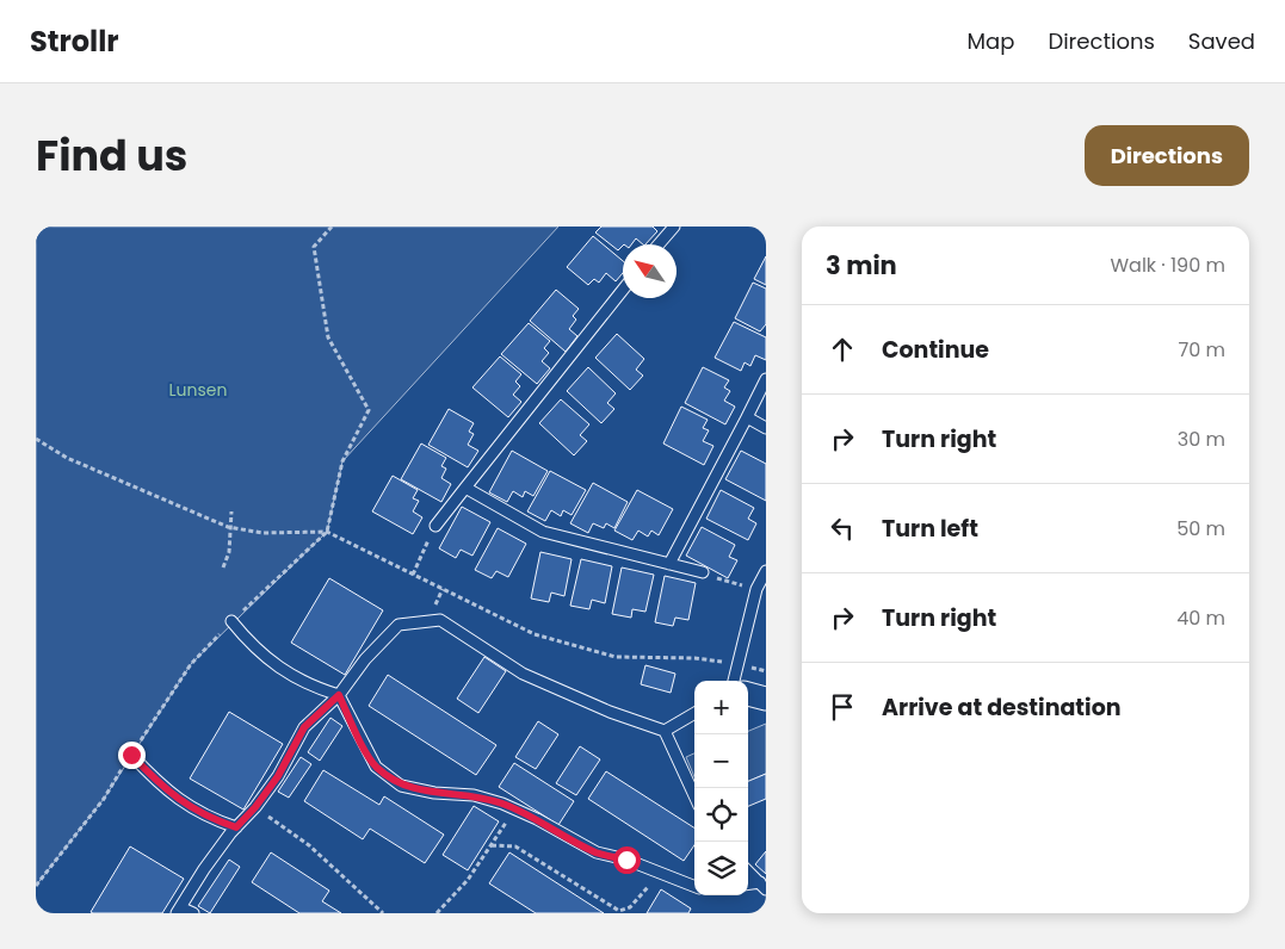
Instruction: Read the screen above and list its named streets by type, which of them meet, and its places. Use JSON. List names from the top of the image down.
{
  "parks": ["Lunsen"],
  "north": "top left",
  "page": {
    "header": "Strollr",
    "nav": ["Map", "Directions", "Saved"],
    "title": "Find us",
    "buttons": "Directions",
    "heading": ["3 min", "Walk · 190 m"],
    "list": [
      ["Continue", "70 m"],
      ["Turn right", "30 m"],
      ["Turn left", "50 m"],
      ["Turn right", "40 m"],
      "Arrive at destination"
    ],
    "map_buttons": ["+", "−"]
  }
}
